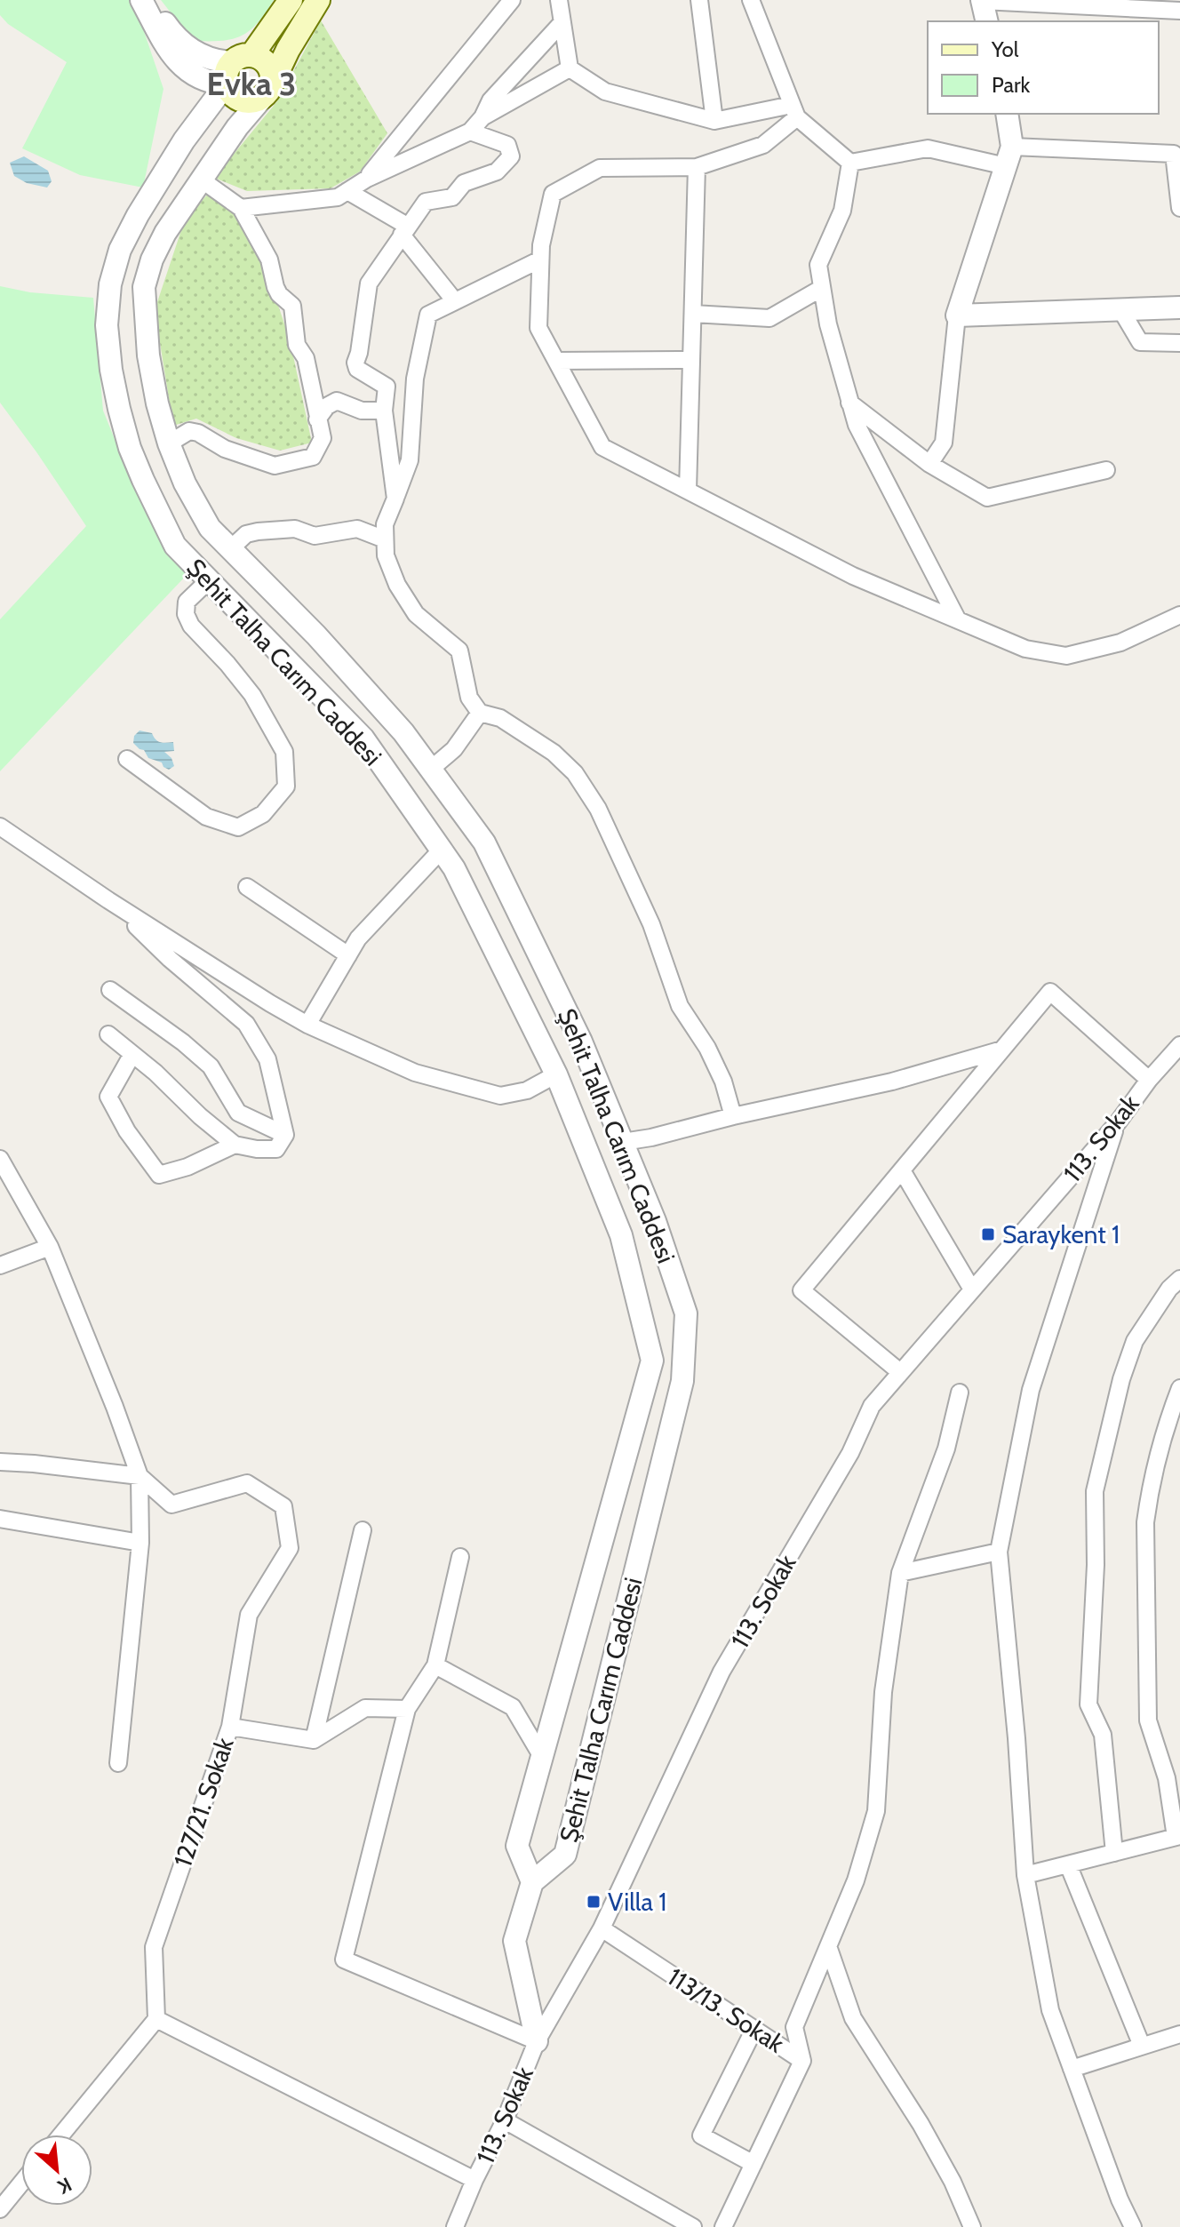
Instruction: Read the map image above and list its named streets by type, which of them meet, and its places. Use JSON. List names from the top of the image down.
{
  "streets": {
    "main road": ["Şehit Talha Carım Caddesi"],
    "street": ["113. Sokak", "127/21. Sokak", "113/13. Sokak"]
  },
  "crossings": [
    ["113. Sokak", "113/13. Sokak"]
  ],
  "districts": ["Evka 3"],
  "places": {
    "transit": ["Saraykent 1", "Villa 1"]
  },
  "legend": ["Yol", "Park"],
  "north": "bottom right"
}
